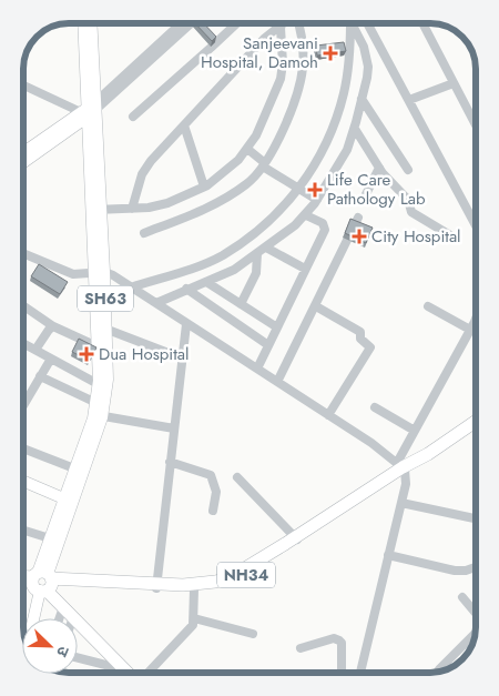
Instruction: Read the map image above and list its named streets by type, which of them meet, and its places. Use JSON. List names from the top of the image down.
{
  "streets": {
    "highway": ["NH34"],
    "main road": ["SH63"]
  },
  "crossings": [
    ["SH63", "NH34"]
  ],
  "places": {
    "health": [
      "Sanjeevani Hospital, Damoh",
      "Life Care Pathology Lab",
      "City Hospital",
      "Dua Hospital"
    ]
  },
  "north": "bottom right"
}
